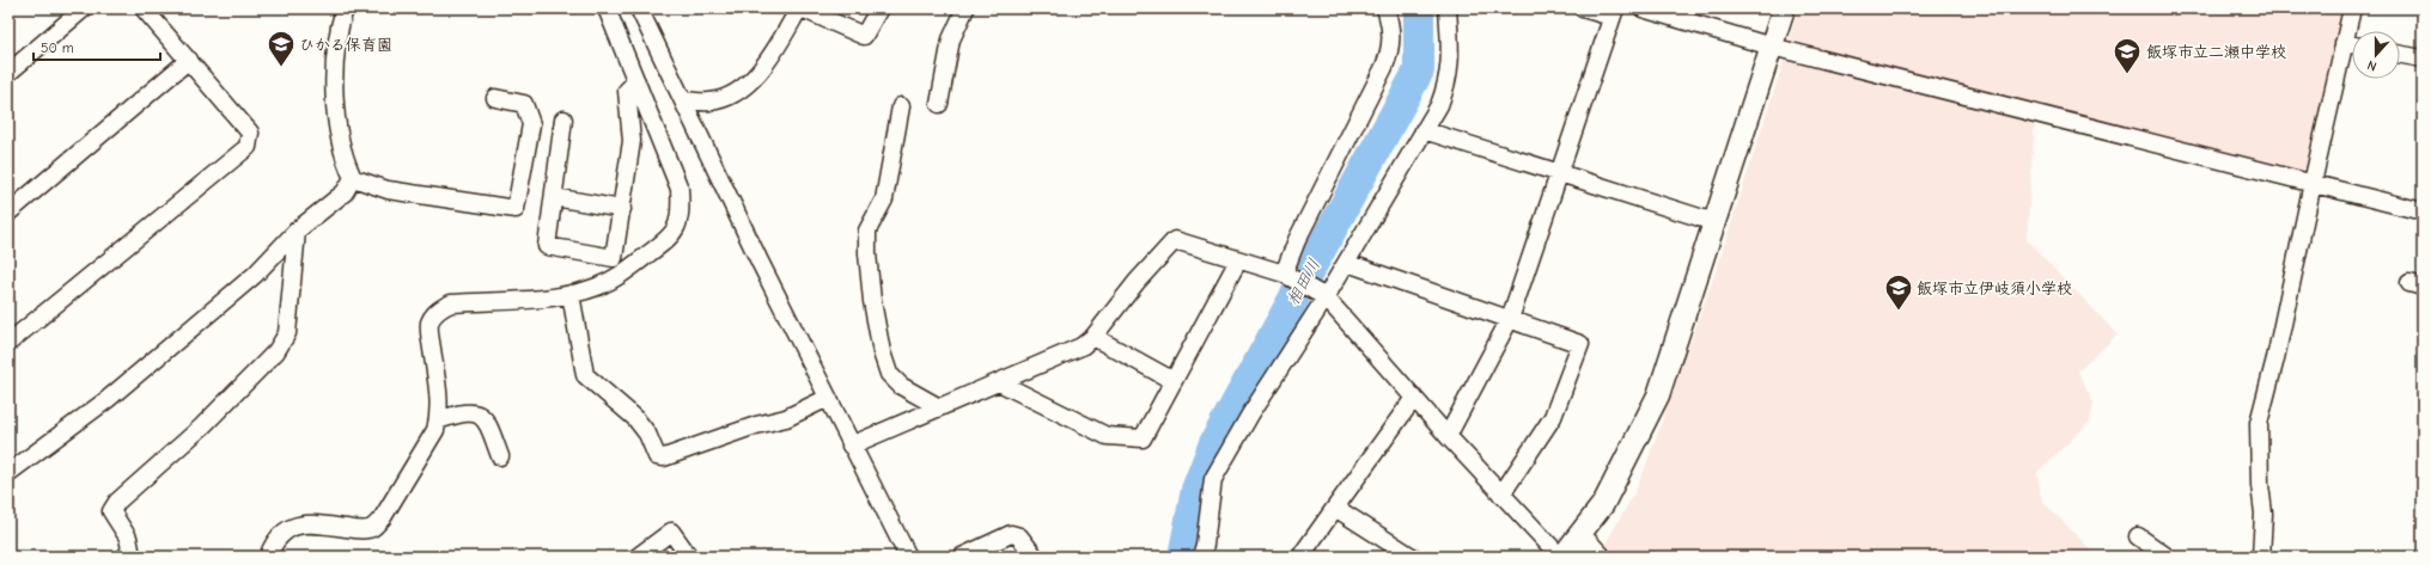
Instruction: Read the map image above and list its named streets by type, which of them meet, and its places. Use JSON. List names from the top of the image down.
{
  "water": ["相田川"],
  "places": {
    "school or university": ["ひかる保育園", "飯塚市立二瀬中学校", "飯塚市立伊岐須小学校"]
  },
  "scale_bar": "50 m",
  "north": "bottom"
}
